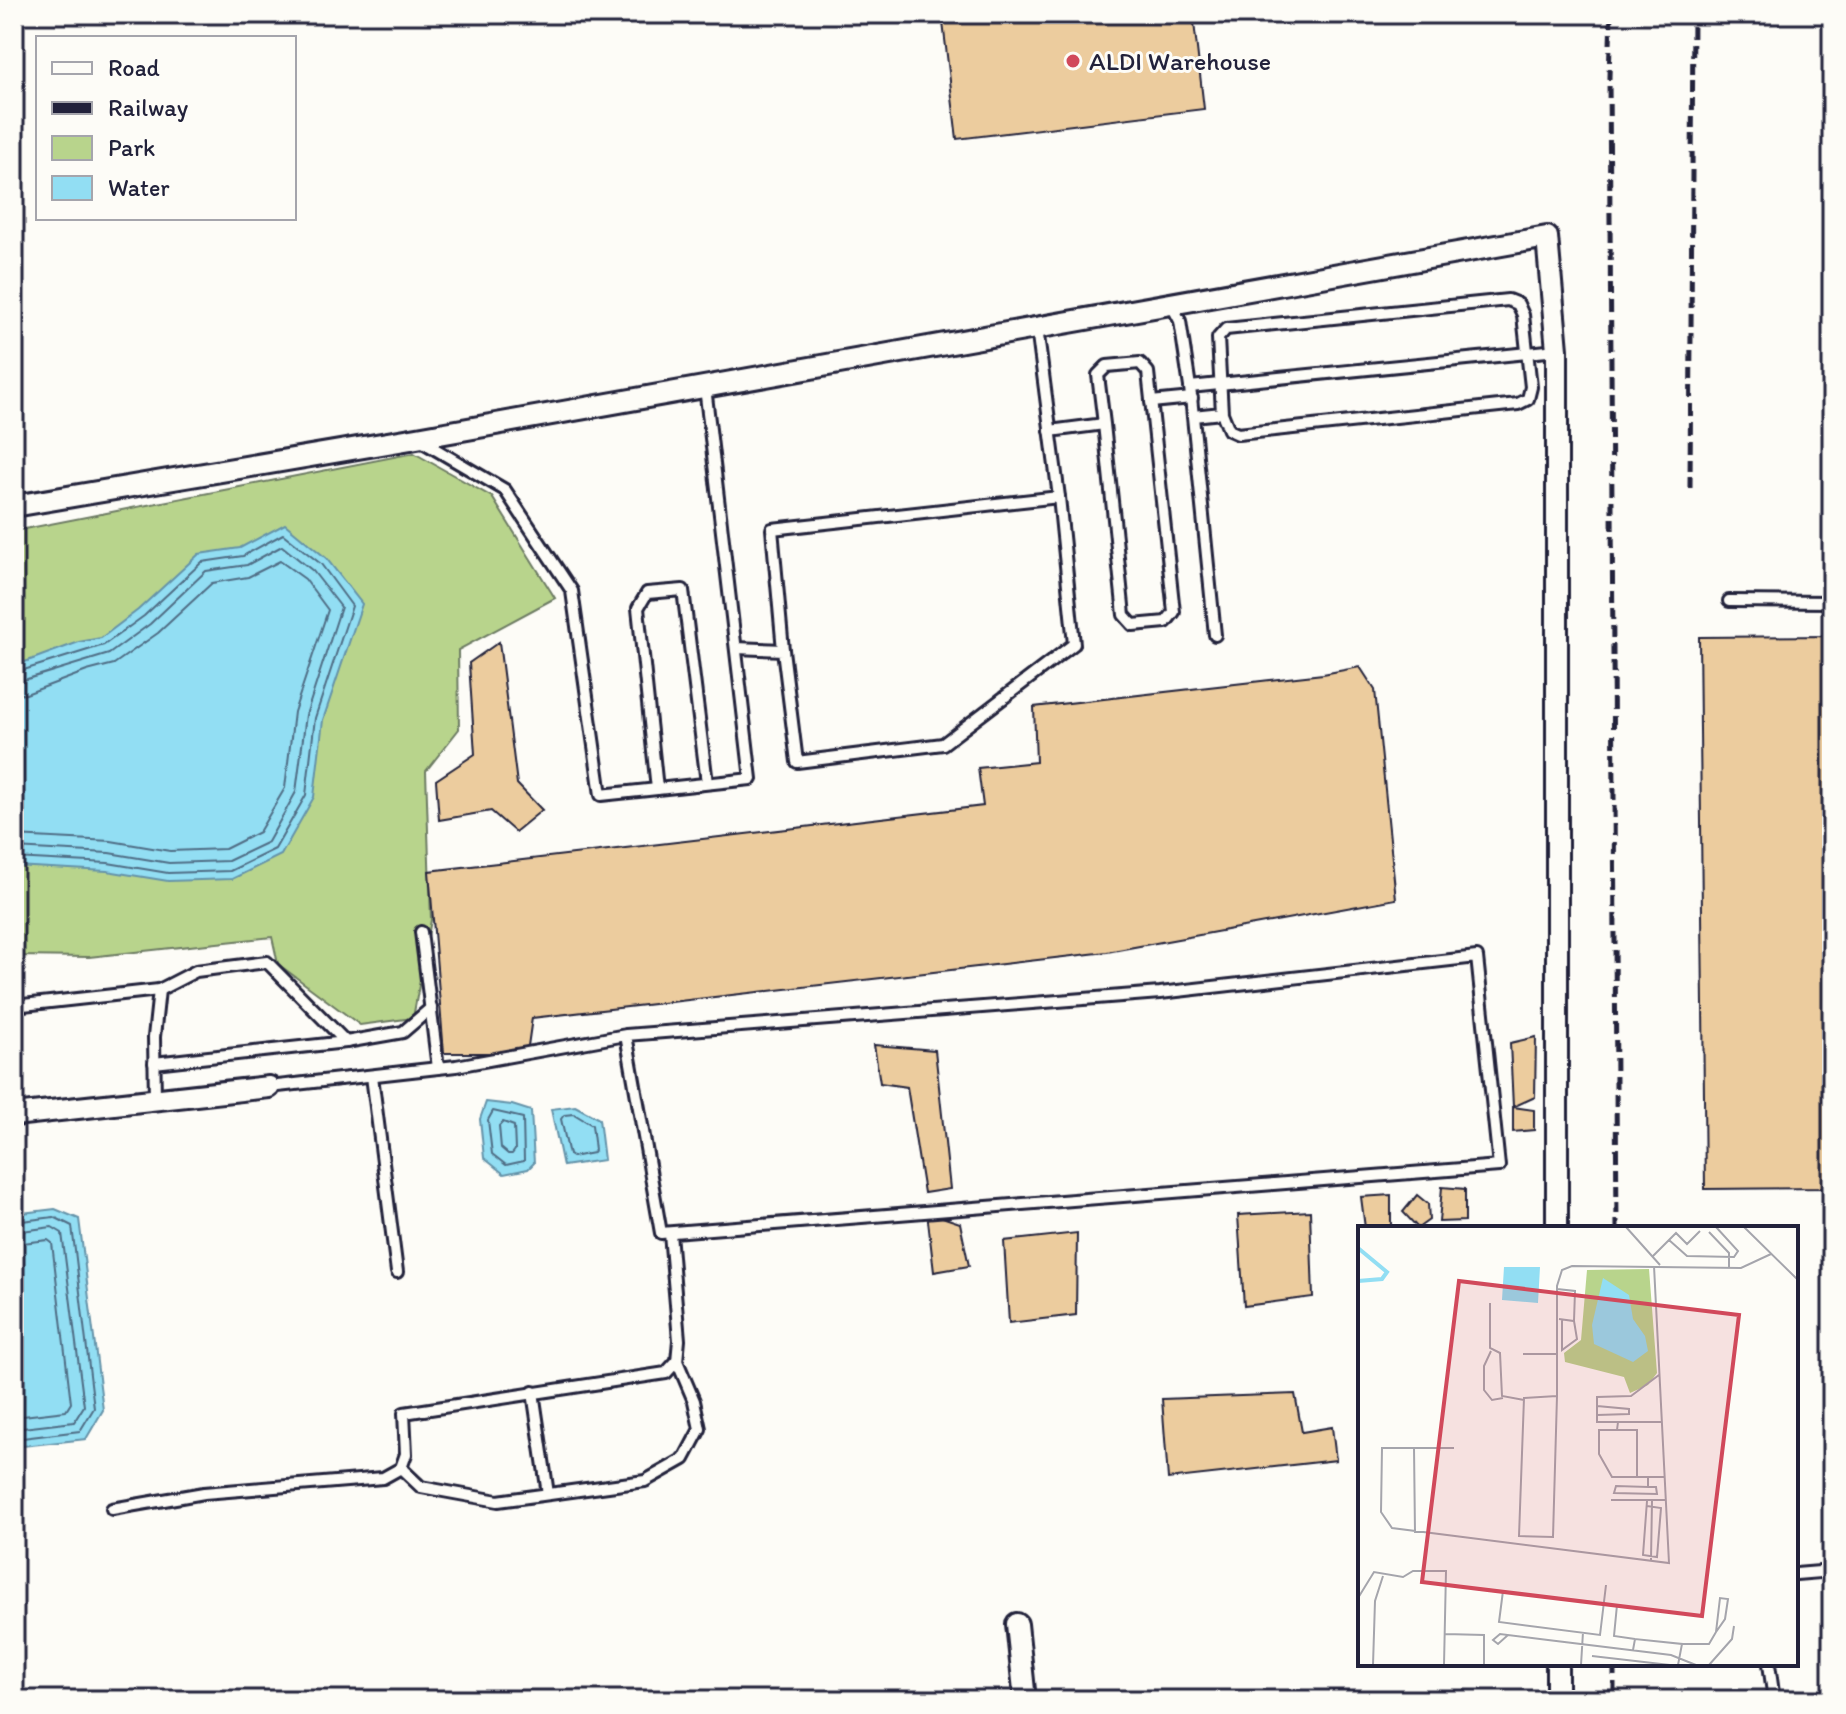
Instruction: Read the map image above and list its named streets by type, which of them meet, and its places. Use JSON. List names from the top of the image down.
{
  "places": ["ALDI Warehouse"],
  "legend": [
    "Road",
    "Railway",
    "Park",
    "Water"
  ]
}
